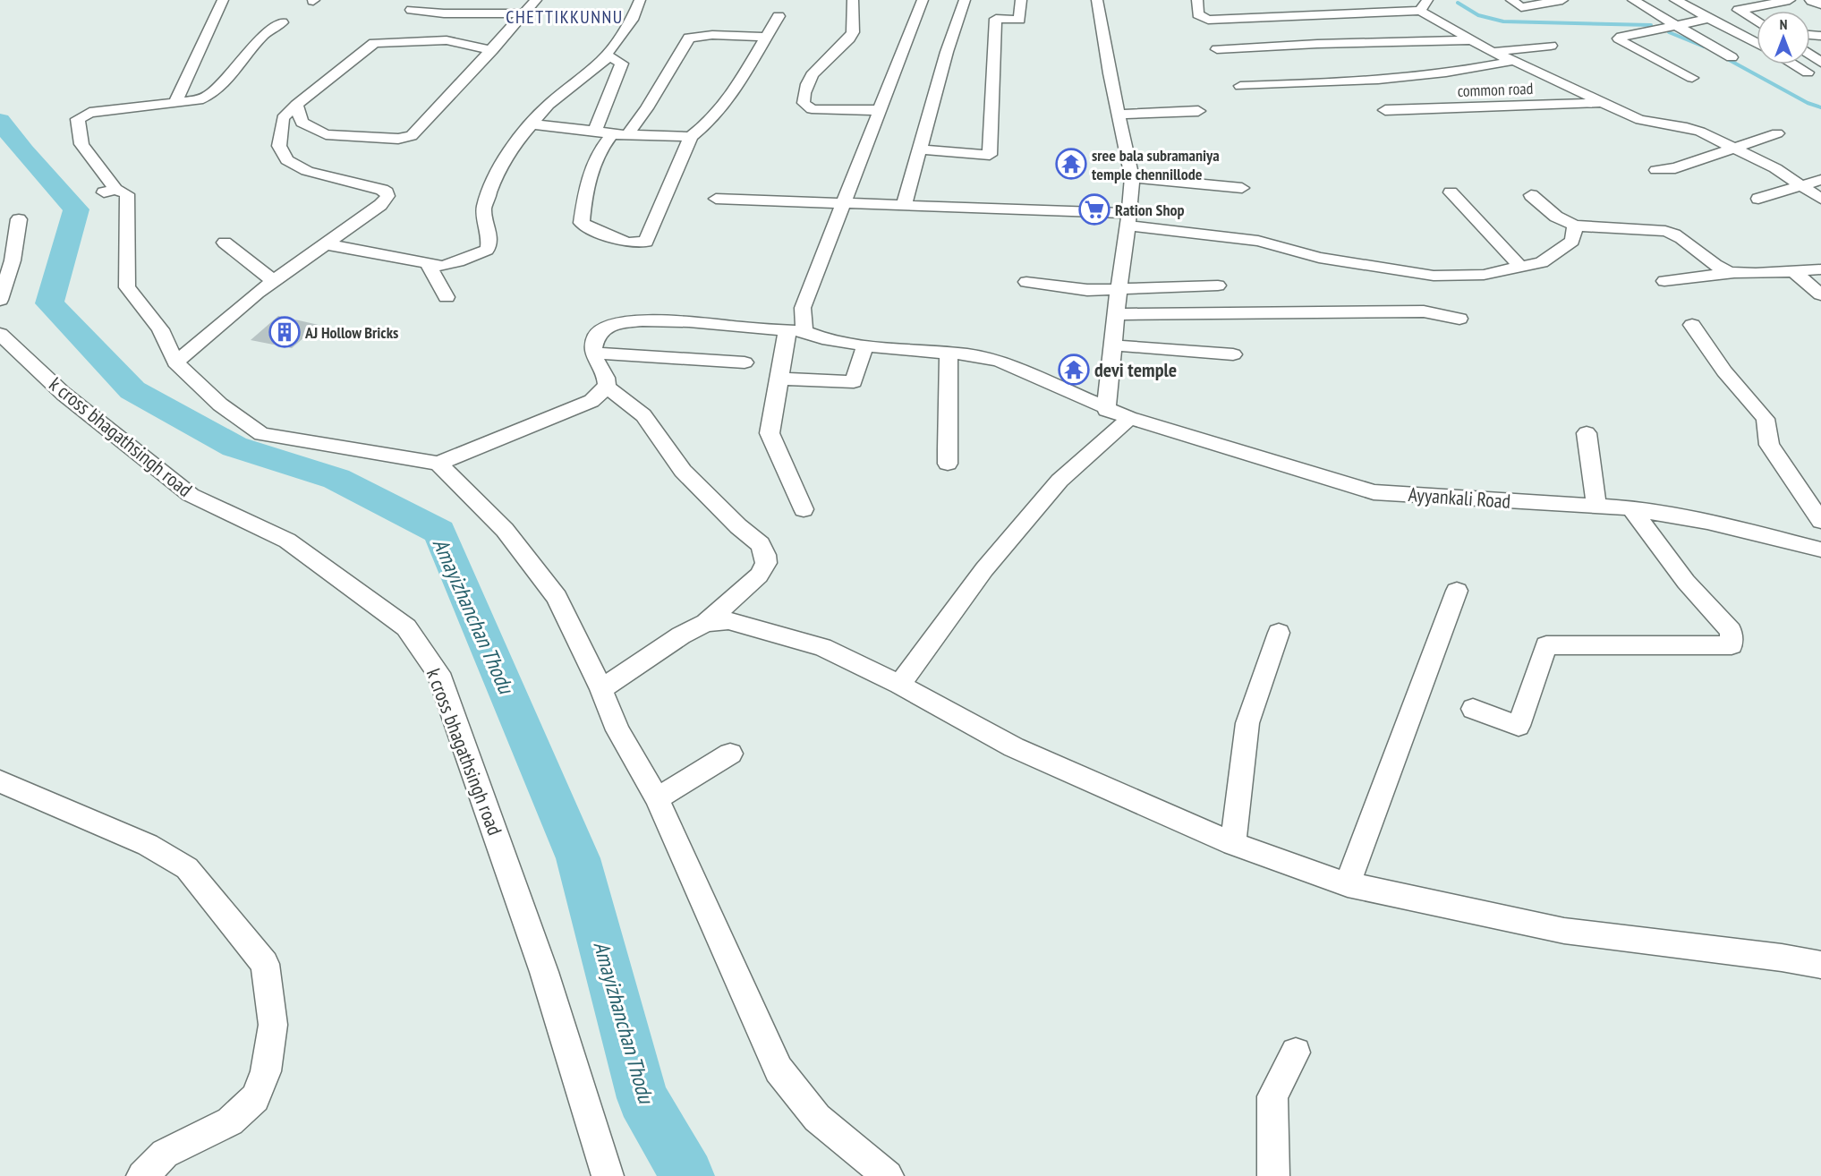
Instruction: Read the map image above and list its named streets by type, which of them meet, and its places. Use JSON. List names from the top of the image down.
{
  "streets": {
    "street": ["common road", "k cross bhagathsingh road", "Ayyankali Road"]
  },
  "districts": ["CHETTIKKUNNU"],
  "water": ["Amayizhanchan Thodu"],
  "places": {
    "temple": ["sree bala subramaniya temple chennillode", "devi temple"],
    "supermarket": ["Ration Shop"],
    "building": ["AJ Hollow Bricks"]
  },
  "north": "top"
}
